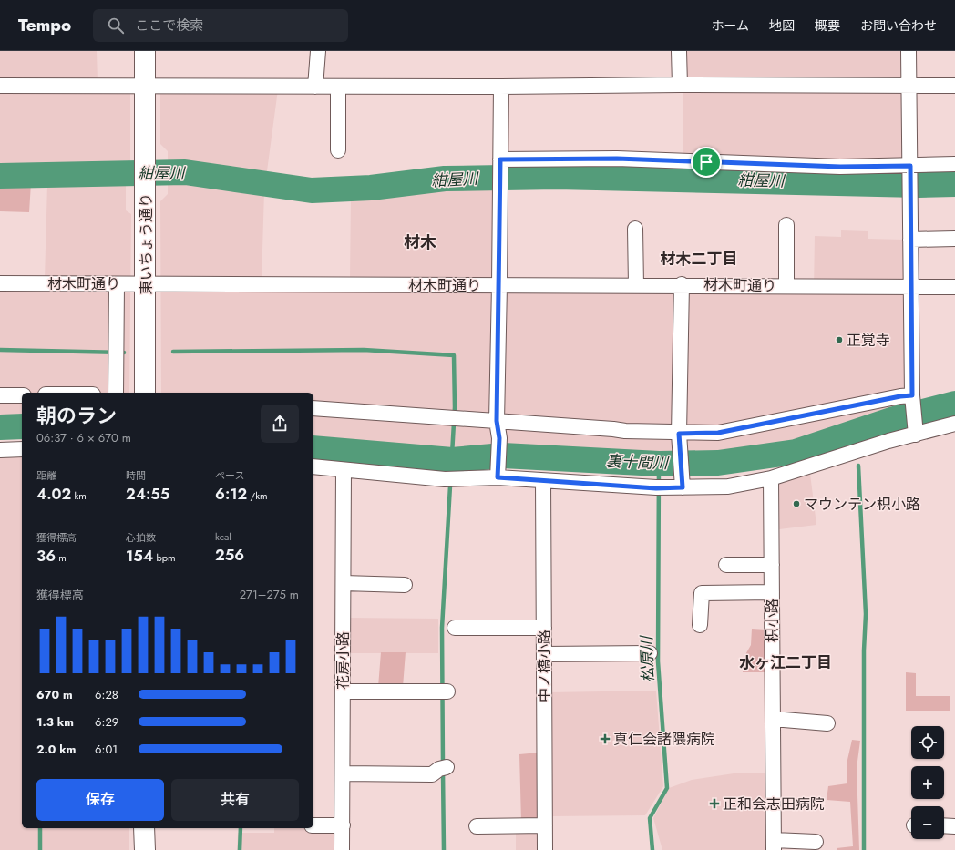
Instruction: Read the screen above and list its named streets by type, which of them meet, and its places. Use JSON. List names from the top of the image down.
{
  "streets": {
    "highway": ["東いちょう通り"],
    "street": [
      "材木町通り",
      "枳小路",
      "花房小路",
      "中ノ橋小路"
    ]
  },
  "crossings": [
    ["東いちょう通り", "材木町通り"]
  ],
  "districts": ["材木", "材木二丁目", "水ヶ江二丁目"],
  "water": ["紺屋川", "裏十間川", "松原川"],
  "places": {
    "other": ["正覚寺", "マウンテン枳小路"],
    "health": ["真仁会諸隈病院", "正和会志田病院"]
  },
  "page": {
    "header": "Tempo",
    "search": "ここで検索",
    "nav": [
      "ホーム",
      "地図",
      "概要",
      "お問い合わせ"
    ],
    "heading": ["朝のラン", "06:37 · 6 × 670 m"],
    "stats": [
      ["距離", "4.02 km"],
      ["時間", "24:55"],
      ["ペース", "6:12 /km"],
      ["獲得標高", "36 m"],
      ["心拍数", "154 bpm"],
      ["kcal", "256"]
    ],
    "chart": ["獲得標高", "271–275 m"],
    "list": [
      {
        "name": "670 m",
        "note": "6:28"
      },
      {
        "name": "1.3 km",
        "note": "6:29"
      },
      {
        "name": "2.0 km",
        "note": "6:01"
      }
    ],
    "map_buttons": ["+", "−"],
    "buttons": ["保存", "共有"]
  }
}
